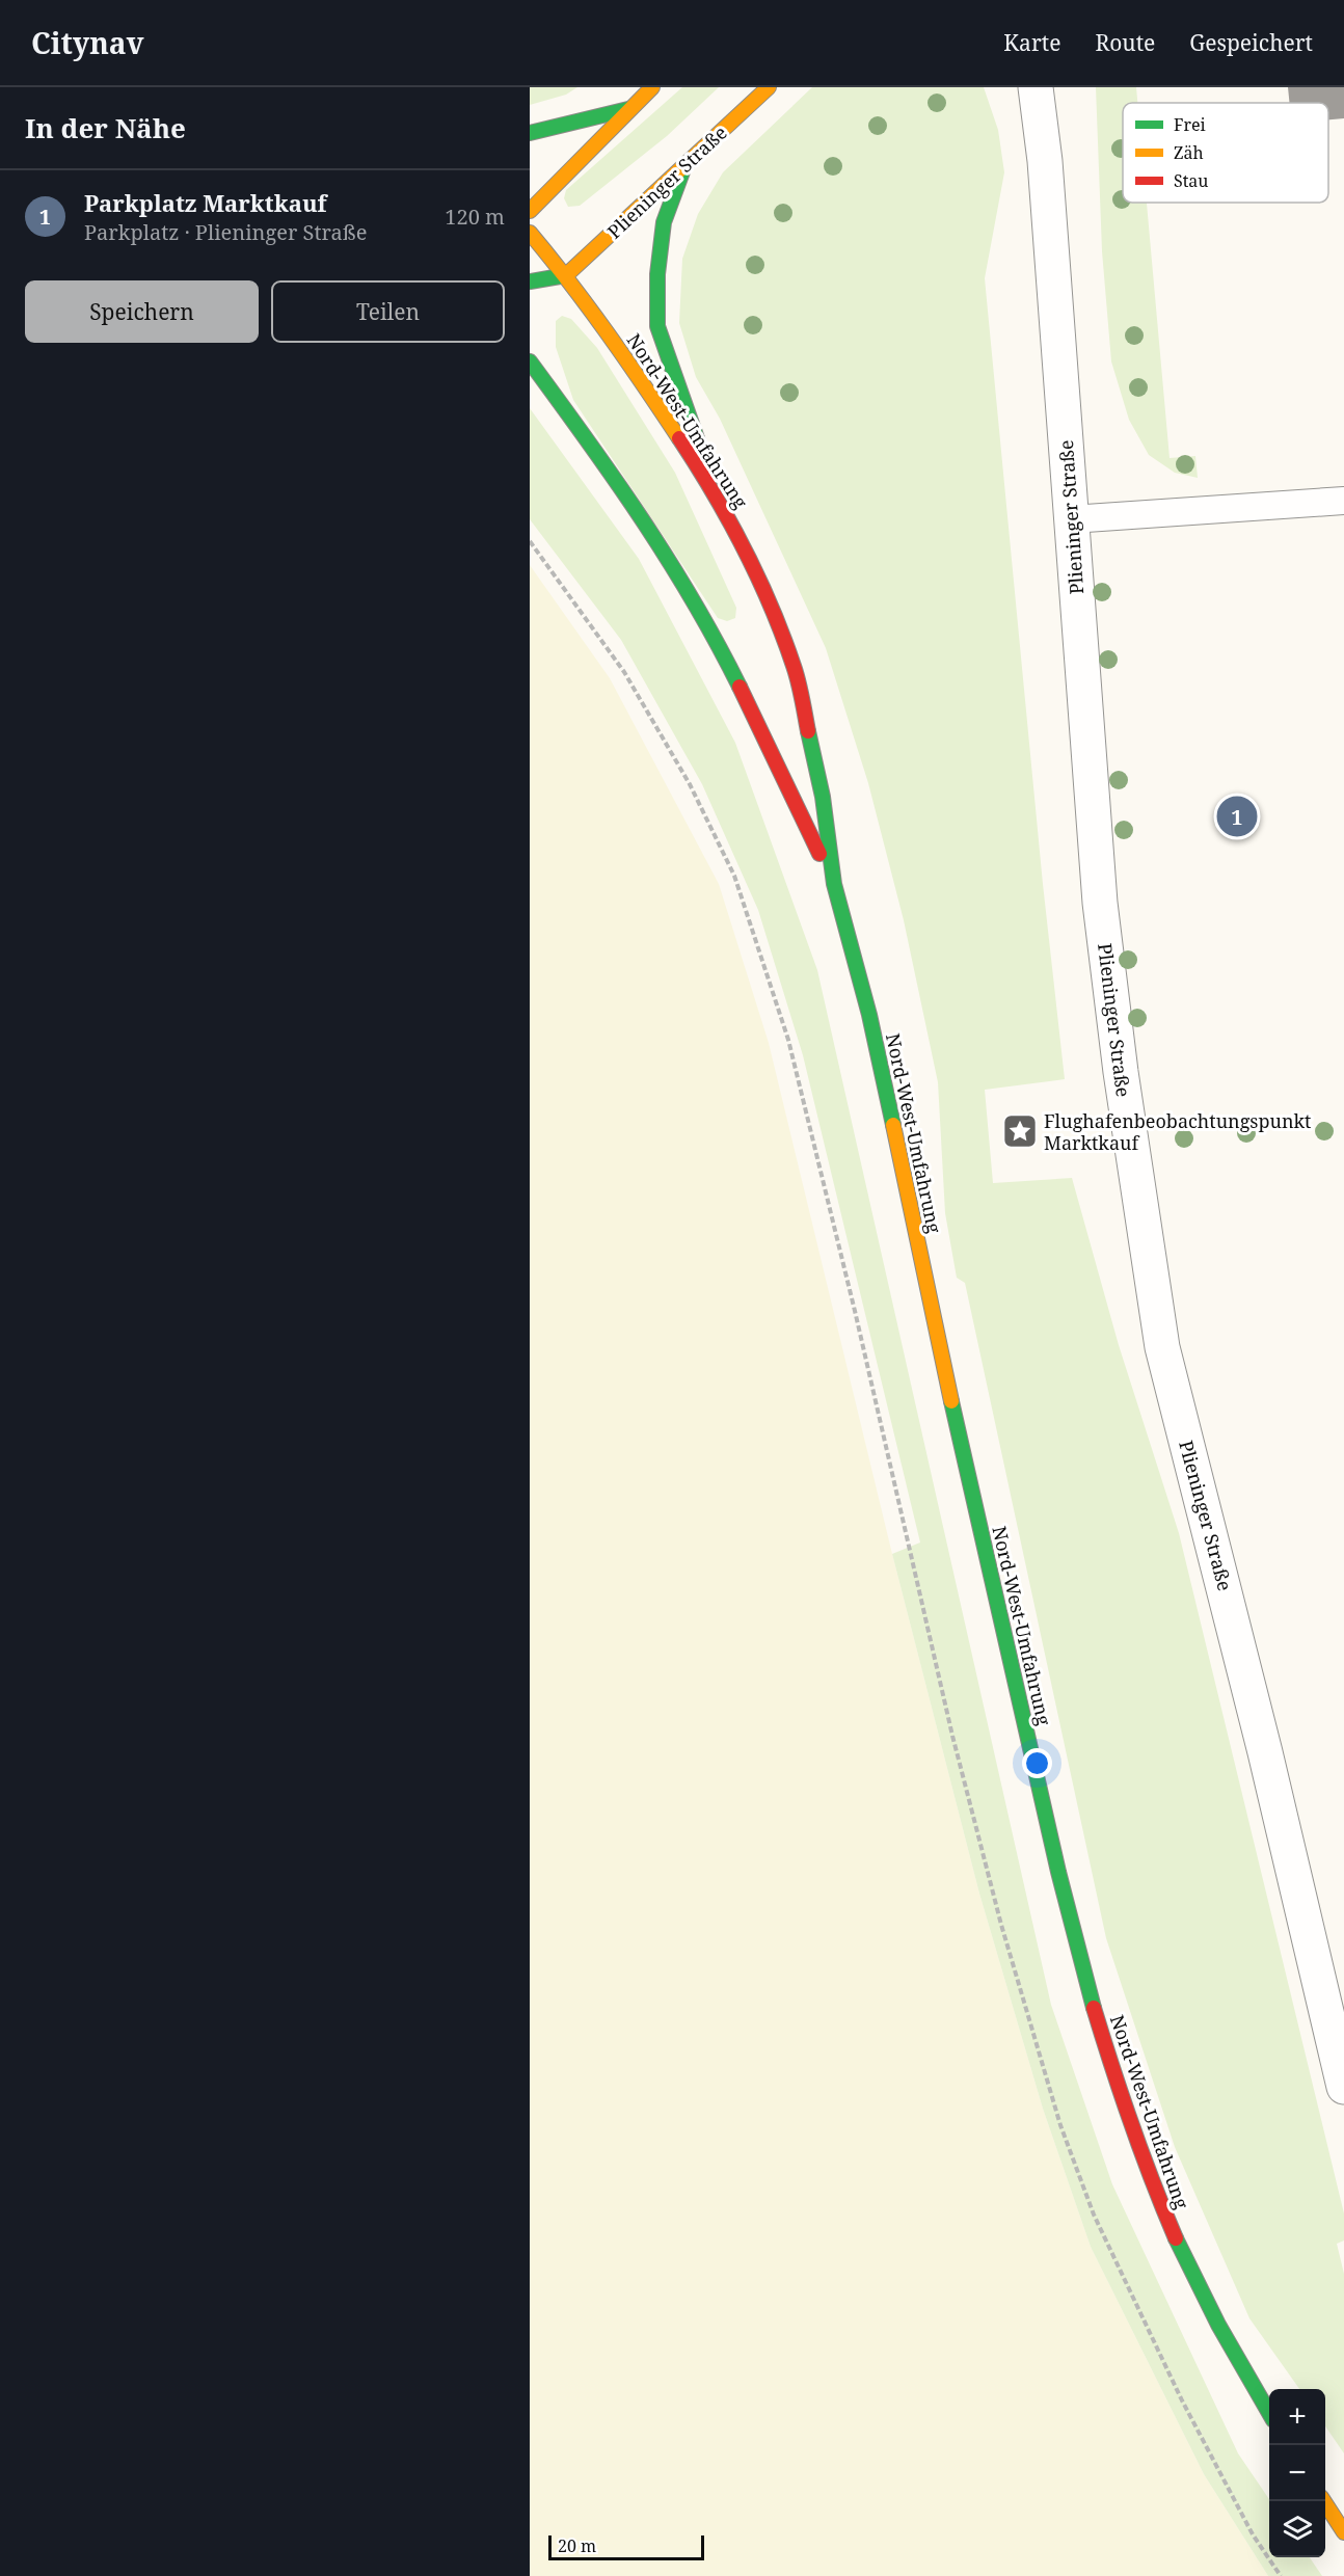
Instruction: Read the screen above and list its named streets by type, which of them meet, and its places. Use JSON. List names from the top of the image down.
{
  "streets": {
    "main road": ["Plieninger Straße", "Nord-West-Umfahrung"]
  },
  "crossings": [
    ["Plieninger Straße", "Nord-West-Umfahrung"]
  ],
  "places": {
    "place": ["Flughafenbeobachtungspunkt Marktkauf"]
  },
  "legend": ["Frei", "Zäh", "Stau"],
  "scale_bar": "20 m",
  "page": {
    "header": "Citynav",
    "nav": ["Karte", "Route", "Gespeichert"],
    "heading": "In der Nähe",
    "list": [
      {
        "mark": "1",
        "name": "Parkplatz Marktkauf",
        "note": "Parkplatz · Plieninger Straße",
        "value": "120 m"
      }
    ],
    "buttons": ["Speichern", "Teilen"],
    "pins": "1",
    "map_buttons": ["+", "−"],
    "scale": "20 m"
  }
}
